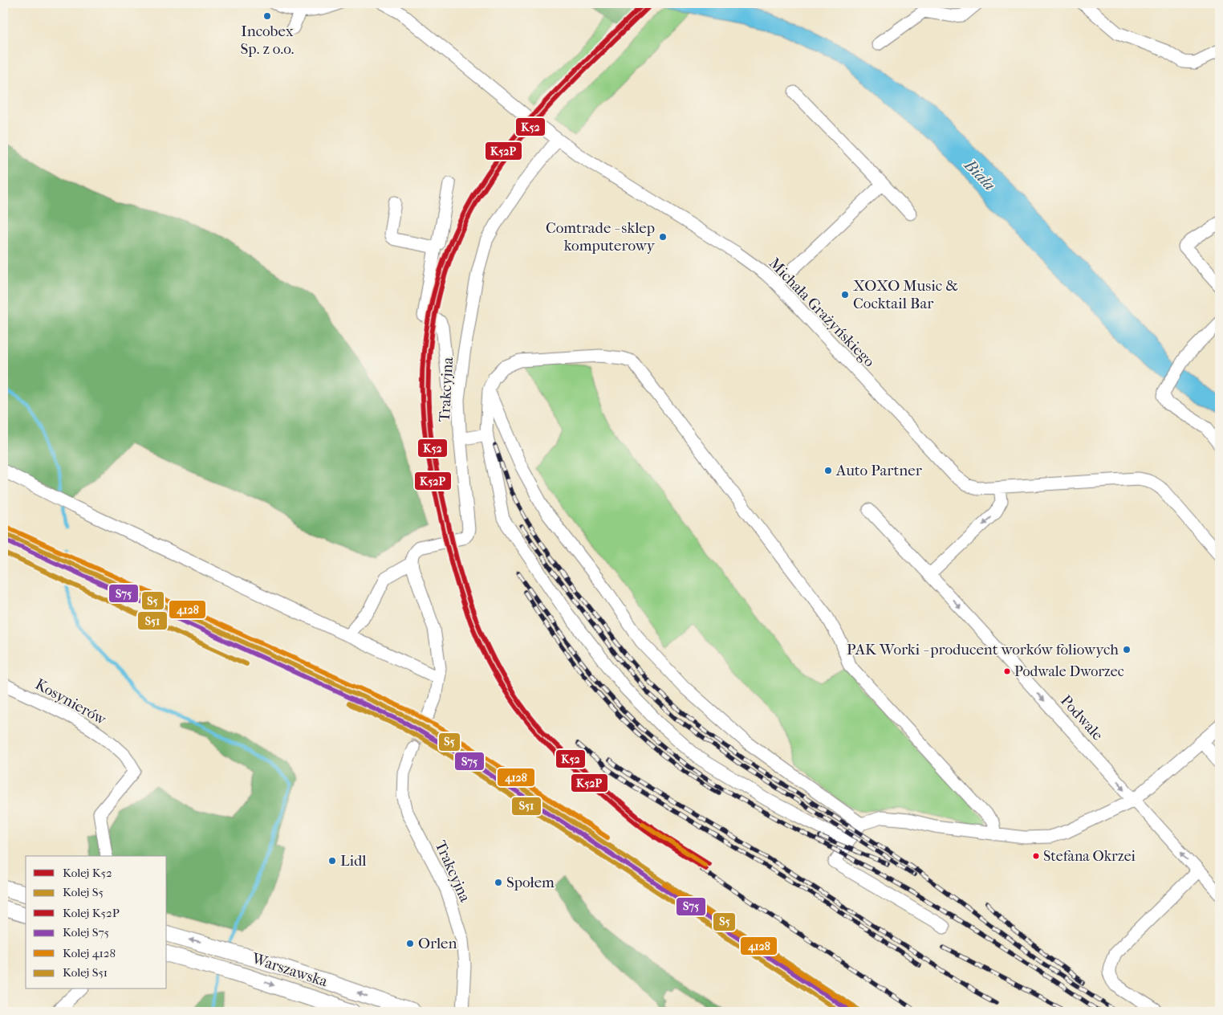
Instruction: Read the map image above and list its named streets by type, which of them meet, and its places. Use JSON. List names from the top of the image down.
{
  "streets": {
    "main road": ["Warszawska"],
    "street": [
      "Michała Grażyńskiego",
      "Trakcyjna",
      "Kosynierów",
      "Podwale"
    ]
  },
  "crossings": [
    ["Michała Grażyńskiego", "Trakcyjna"]
  ],
  "water": ["Biała"],
  "places": [
    "Incobex Sp. z o.o.",
    "Comtrade - sklep komputerowy",
    "XOXO Music & Cocktail Bar",
    "Auto Partner",
    "PAK Worki - producent worków foliowych",
    "Podwale Dworzec",
    "Stefana Okrzei",
    "Lidl",
    "Społem",
    "Orlen"
  ],
  "lines": [
    "rail line K52",
    "rail line K52P",
    "rail line 4128",
    "rail line S5",
    "rail line S75",
    "rail line S51"
  ],
  "legend": [
    "Kolej K52",
    "Kolej S5",
    "Kolej K52P",
    "Kolej S75",
    "Kolej 4128",
    "Kolej S51"
  ]
}
